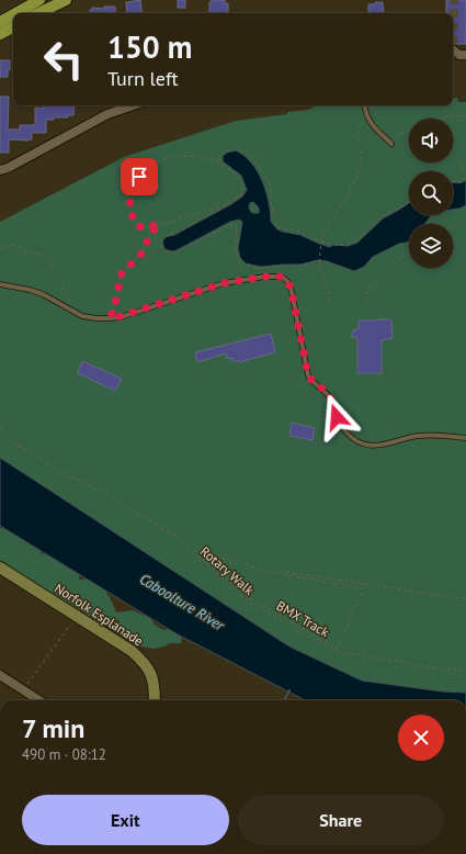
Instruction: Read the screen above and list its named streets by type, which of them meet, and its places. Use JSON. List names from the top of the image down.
{
  "streets": {
    "street": ["Norfolk Esplanade"],
    "path": ["Rotary Walk", "BMX Track"]
  },
  "water": ["Caboolture River"],
  "page": {
    "turn": ["150 m", "Turn left"],
    "heading": ["7 min", "490 m · 08:12"],
    "buttons": ["Exit", "Share"]
  }
}
